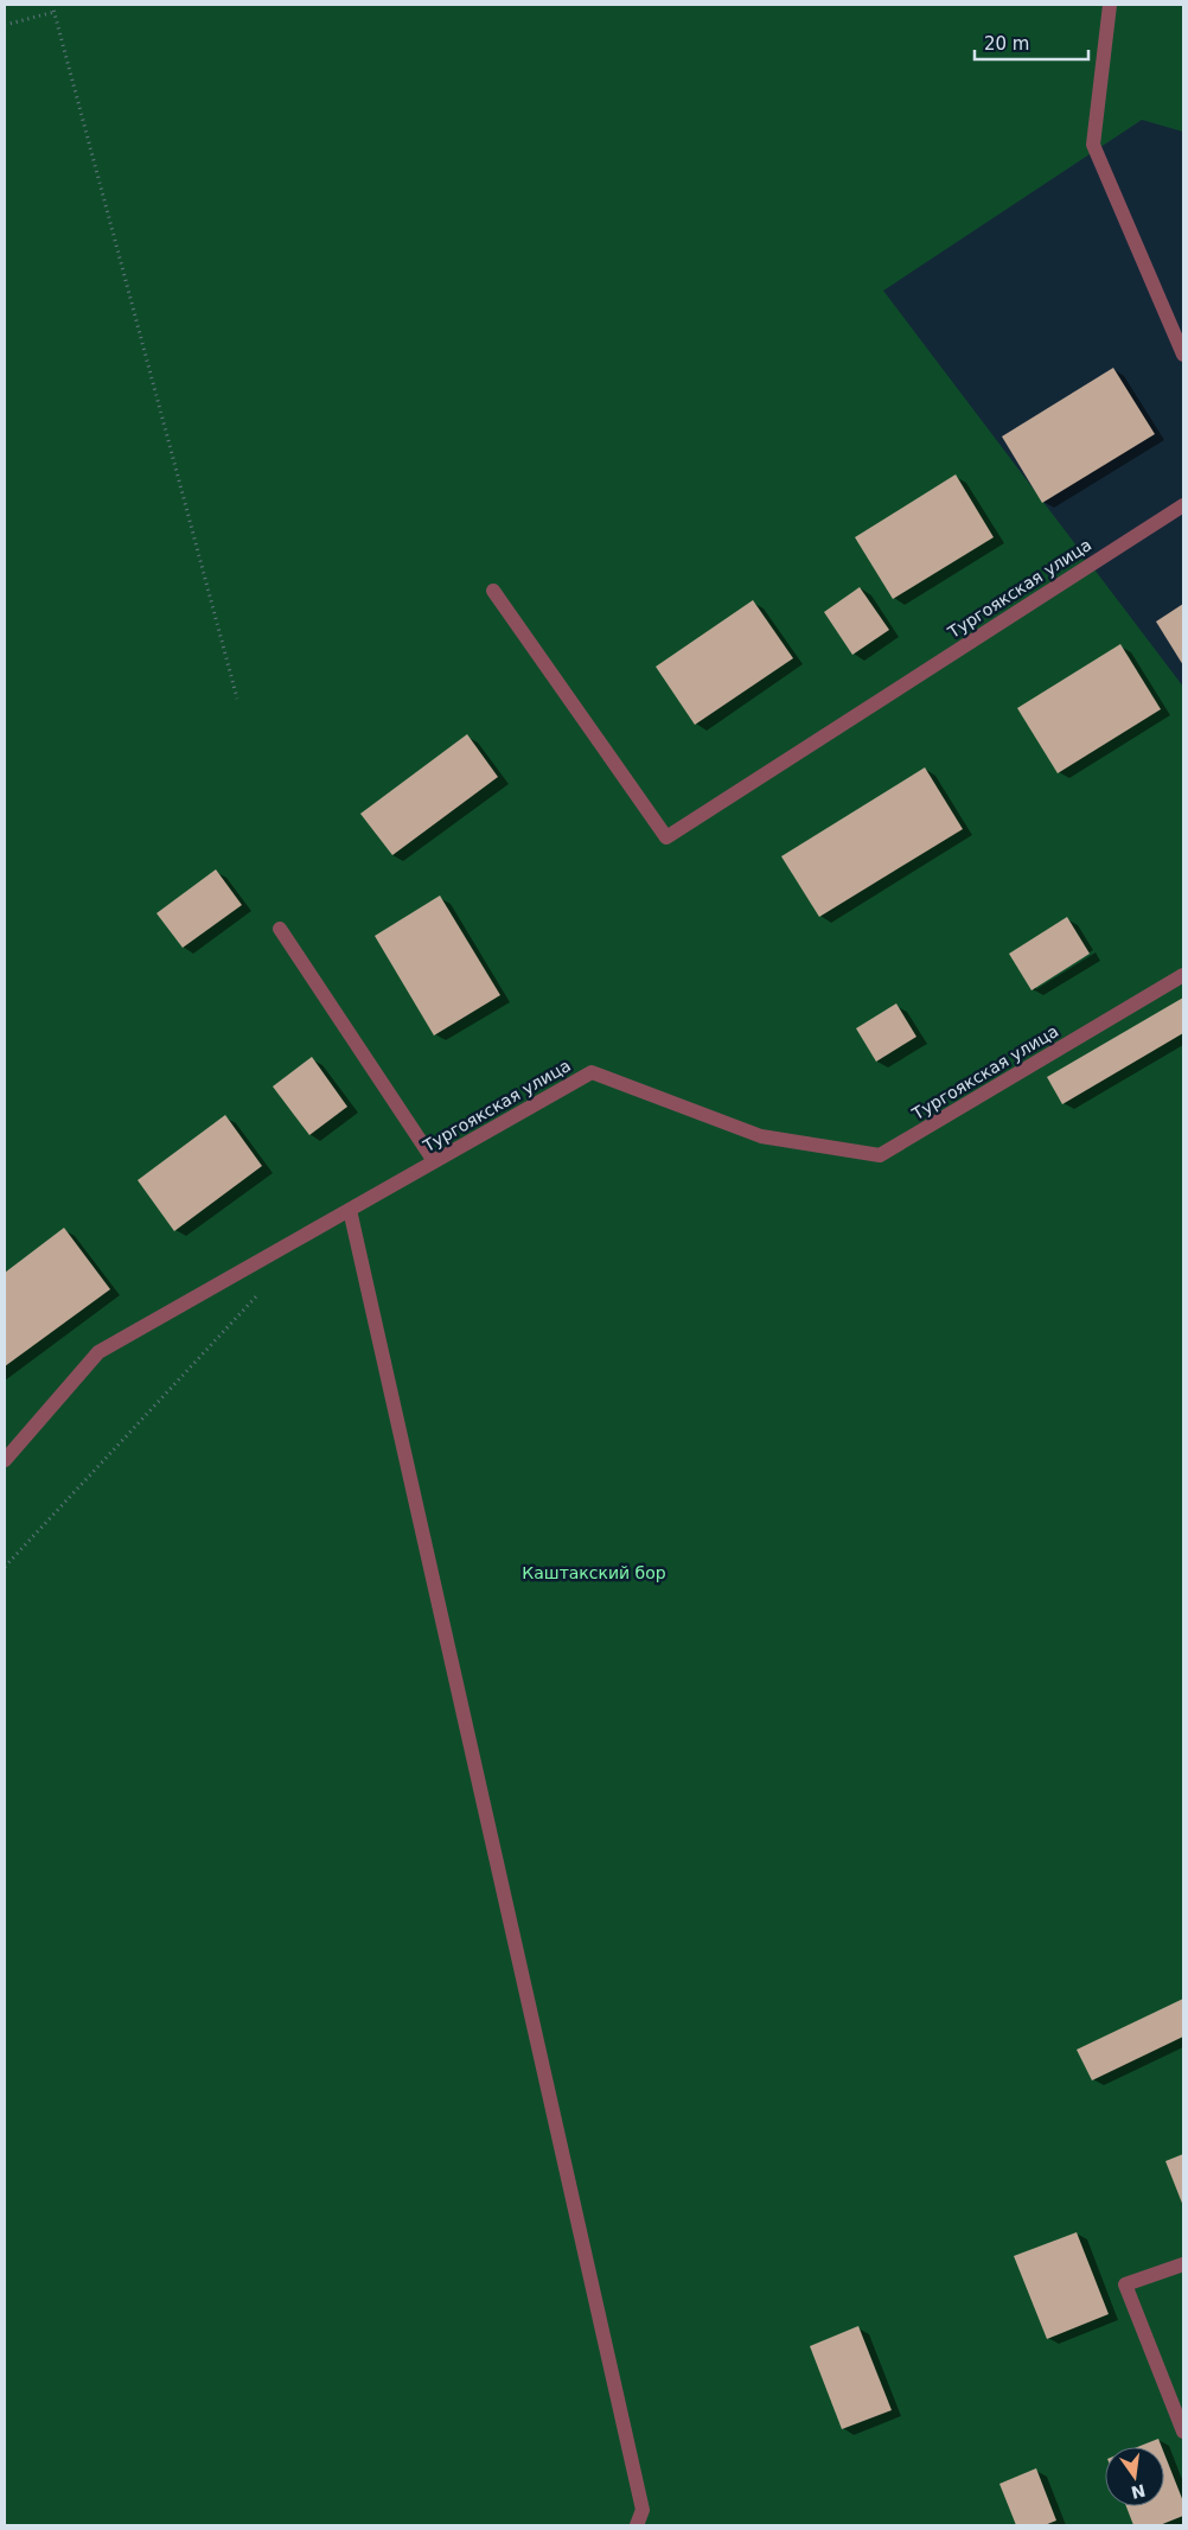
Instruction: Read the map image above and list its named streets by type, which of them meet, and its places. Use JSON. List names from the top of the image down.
{
  "streets": {
    "street": ["Тургоякская улица"]
  },
  "parks": ["Каштакский бор"],
  "scale_bar": "20 m",
  "north": "bottom"
}
